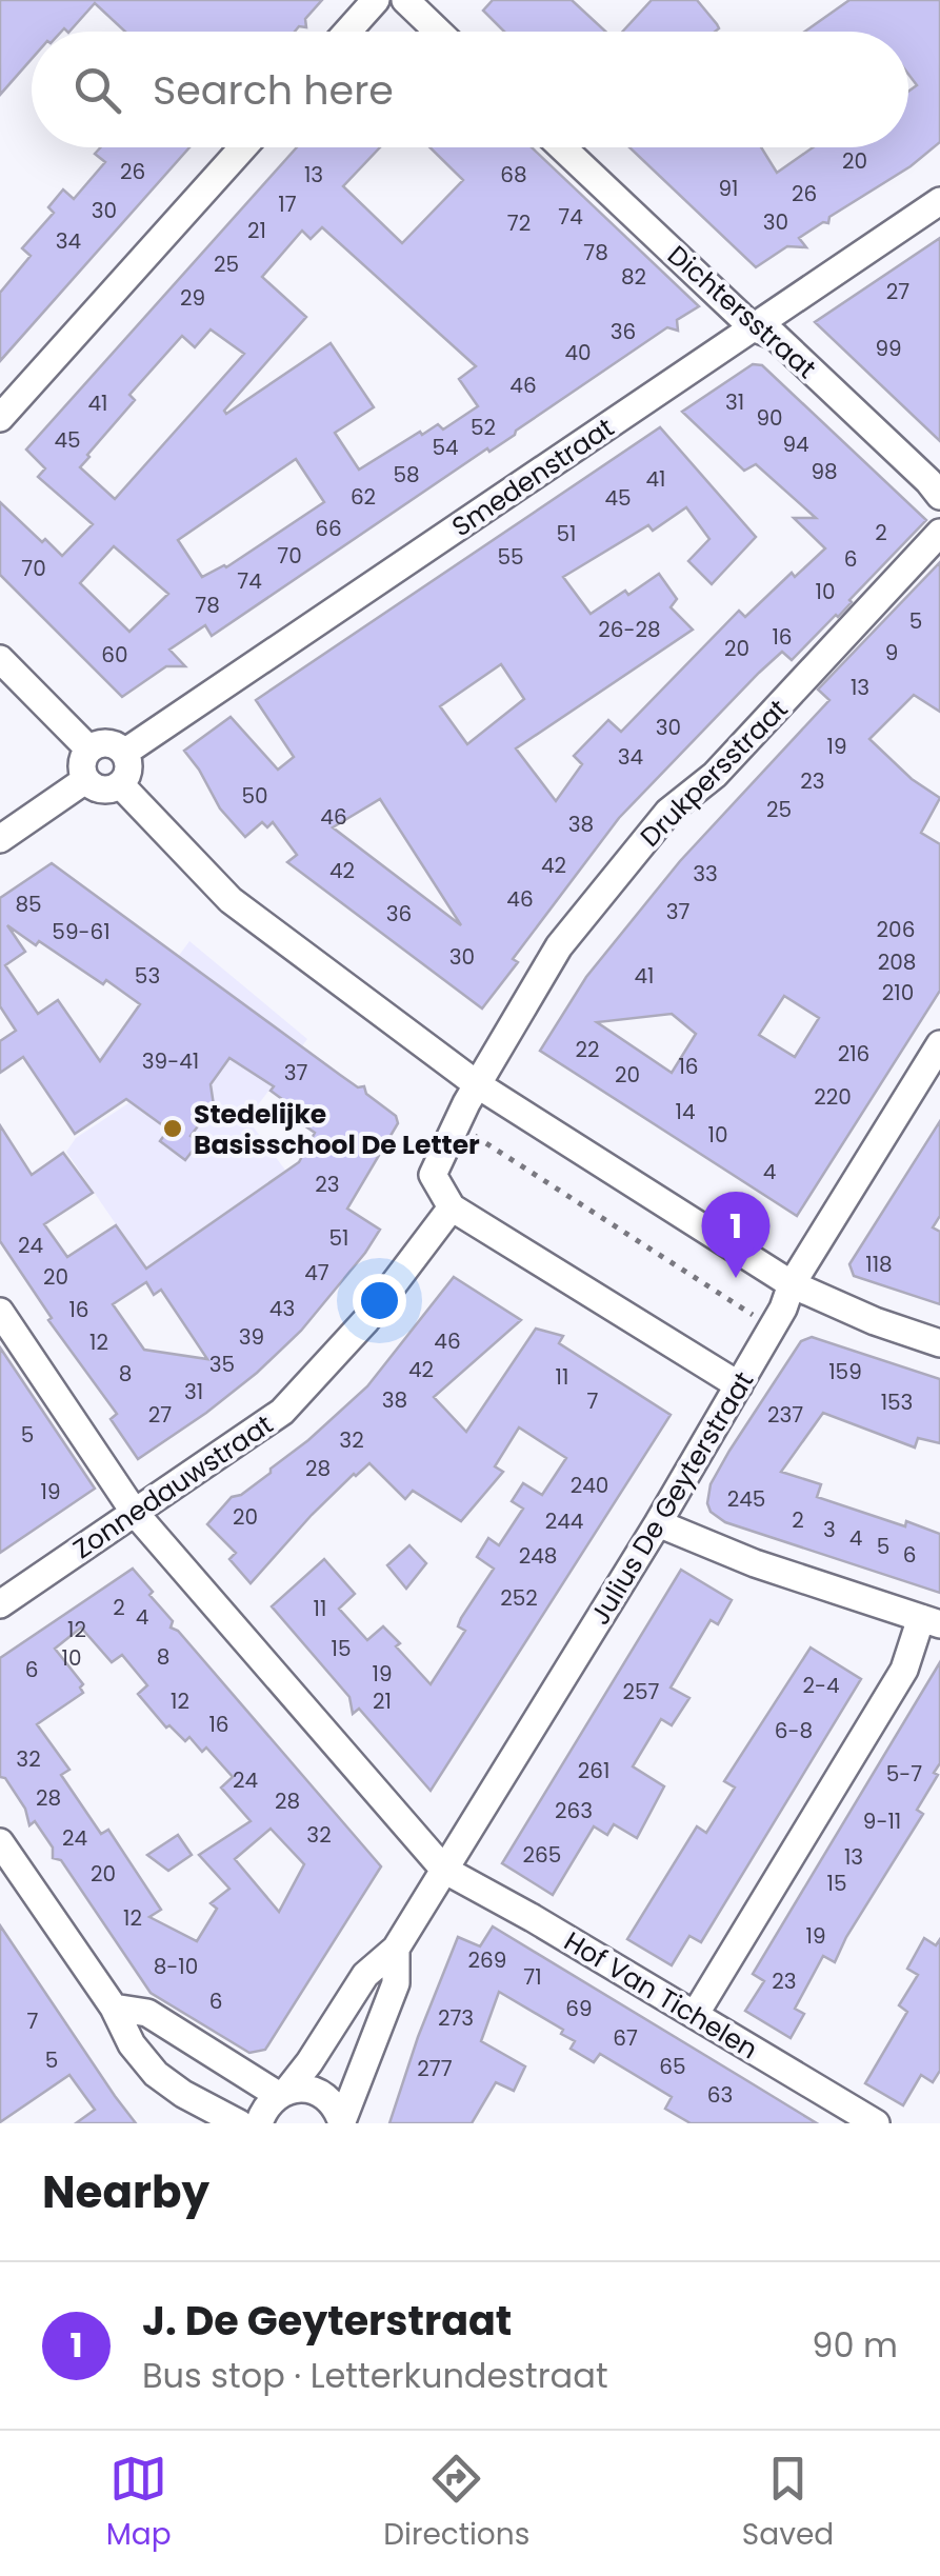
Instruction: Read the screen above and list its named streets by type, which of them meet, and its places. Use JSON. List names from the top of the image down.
{
  "streets": {
    "street": [
      "Dichtersstraat",
      "Smedenstraat",
      "Drukpersstraat",
      "Zonnedauwstraat",
      "Julius De Geyterstraat",
      "Hof Van Tichelen"
    ]
  },
  "crossings": [
    ["Dichtersstraat", "Smedenstraat"],
    ["Drukpersstraat", "Zonnedauwstraat"],
    ["Zonnedauwstraat", "Hof Van Tichelen"],
    ["Julius De Geyterstraat", "Hof Van Tichelen"]
  ],
  "places": ["Stedelijke Basisschool De Letter"],
  "house_numbers": [
    "20",
    "26",
    "13",
    "68",
    "91",
    "26",
    "17",
    "30",
    "74",
    "30",
    "72",
    "21",
    "34",
    "78",
    "25",
    "82",
    "27",
    "29",
    "36",
    "99",
    "40",
    "46",
    "31",
    "41",
    "90",
    "52",
    "45",
    "94",
    "54",
    "98",
    "58",
    "41",
    "62",
    "45",
    "66",
    "2",
    "51",
    "70",
    "55",
    "6",
    "70",
    "74",
    "10",
    "78",
    "5",
    "26-28",
    "16",
    "20",
    "9",
    "60",
    "13",
    "30",
    "19",
    "34",
    "23",
    "50",
    "25",
    "46",
    "38",
    "42",
    "42",
    "33",
    "46",
    "85",
    "37",
    "36",
    "206",
    "59-61",
    "30",
    "208",
    "53",
    "41",
    "210",
    "22",
    "216",
    "39-41",
    "16",
    "37",
    "20",
    "220",
    "14",
    "10",
    "4",
    "23",
    "51",
    "24",
    "118",
    "47",
    "20",
    "43",
    "16",
    "39",
    "46",
    "12",
    "35",
    "42",
    "159",
    "8",
    "11",
    "31",
    "38",
    "7",
    "153",
    "27",
    "237",
    "5",
    "32",
    "28",
    "240",
    "19",
    "245",
    "20",
    "2",
    "244",
    "3",
    "4",
    "5",
    "6",
    "248",
    "252",
    "2",
    "11",
    "4",
    "12",
    "15",
    "8",
    "10",
    "6",
    "19",
    "2-4",
    "257",
    "12",
    "21",
    "16",
    "6-8",
    "32",
    "261",
    "5-7",
    "24",
    "28",
    "28",
    "263",
    "9-11",
    "32",
    "24",
    "265",
    "13",
    "20",
    "15",
    "12",
    "19",
    "269",
    "8-10",
    "71",
    "23",
    "6",
    "69",
    "273",
    "7",
    "67",
    "5",
    "65",
    "277",
    "63"
  ],
  "page": {
    "search": "Search here",
    "pins": "1",
    "heading": "Nearby",
    "list": [
      {
        "mark": "1",
        "name": "J. De Geyterstraat",
        "note": "Bus stop · Letterkundestraat",
        "value": "90 m"
      }
    ],
    "nav": ["Map", "Directions", "Saved"]
  }
}
